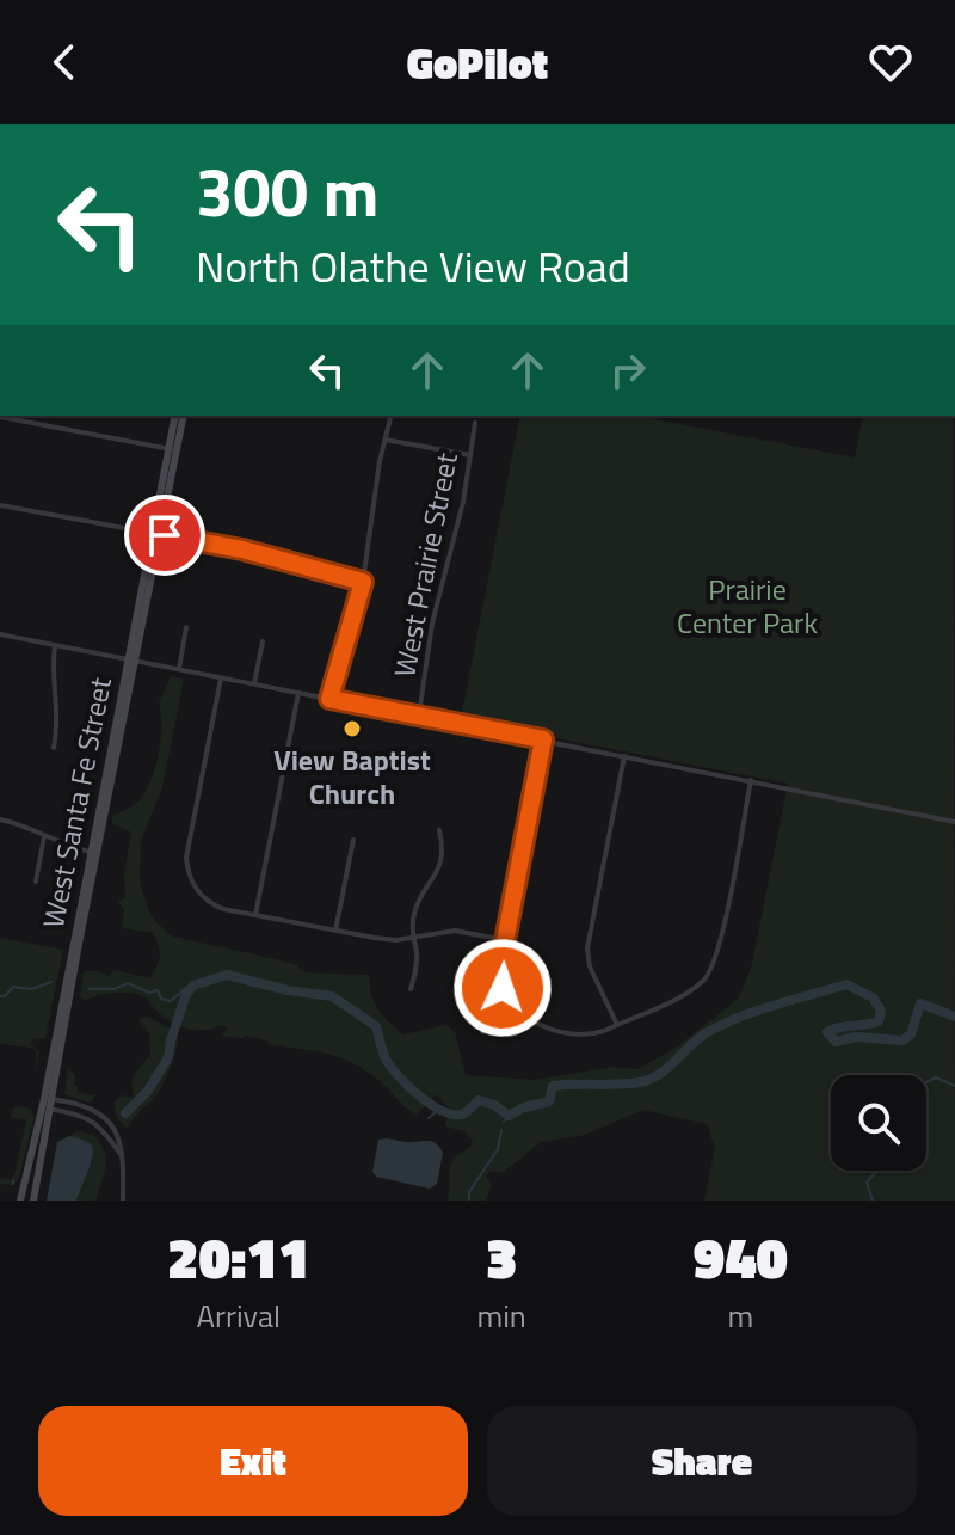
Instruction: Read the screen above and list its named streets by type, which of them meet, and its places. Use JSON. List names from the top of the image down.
{
  "streets": {
    "street": ["West Prairie Street", "West Santa Fe Street"]
  },
  "parks": ["Prairie Center Park"],
  "places": ["View Baptist Church"],
  "page": {
    "header": "GoPilot",
    "turn": ["300 m", "North Olathe View Road"],
    "eta": [
      "20:11",
      "Arrival",
      "3",
      "min",
      "940",
      "m"
    ],
    "buttons": ["Exit", "Share"]
  }
}
